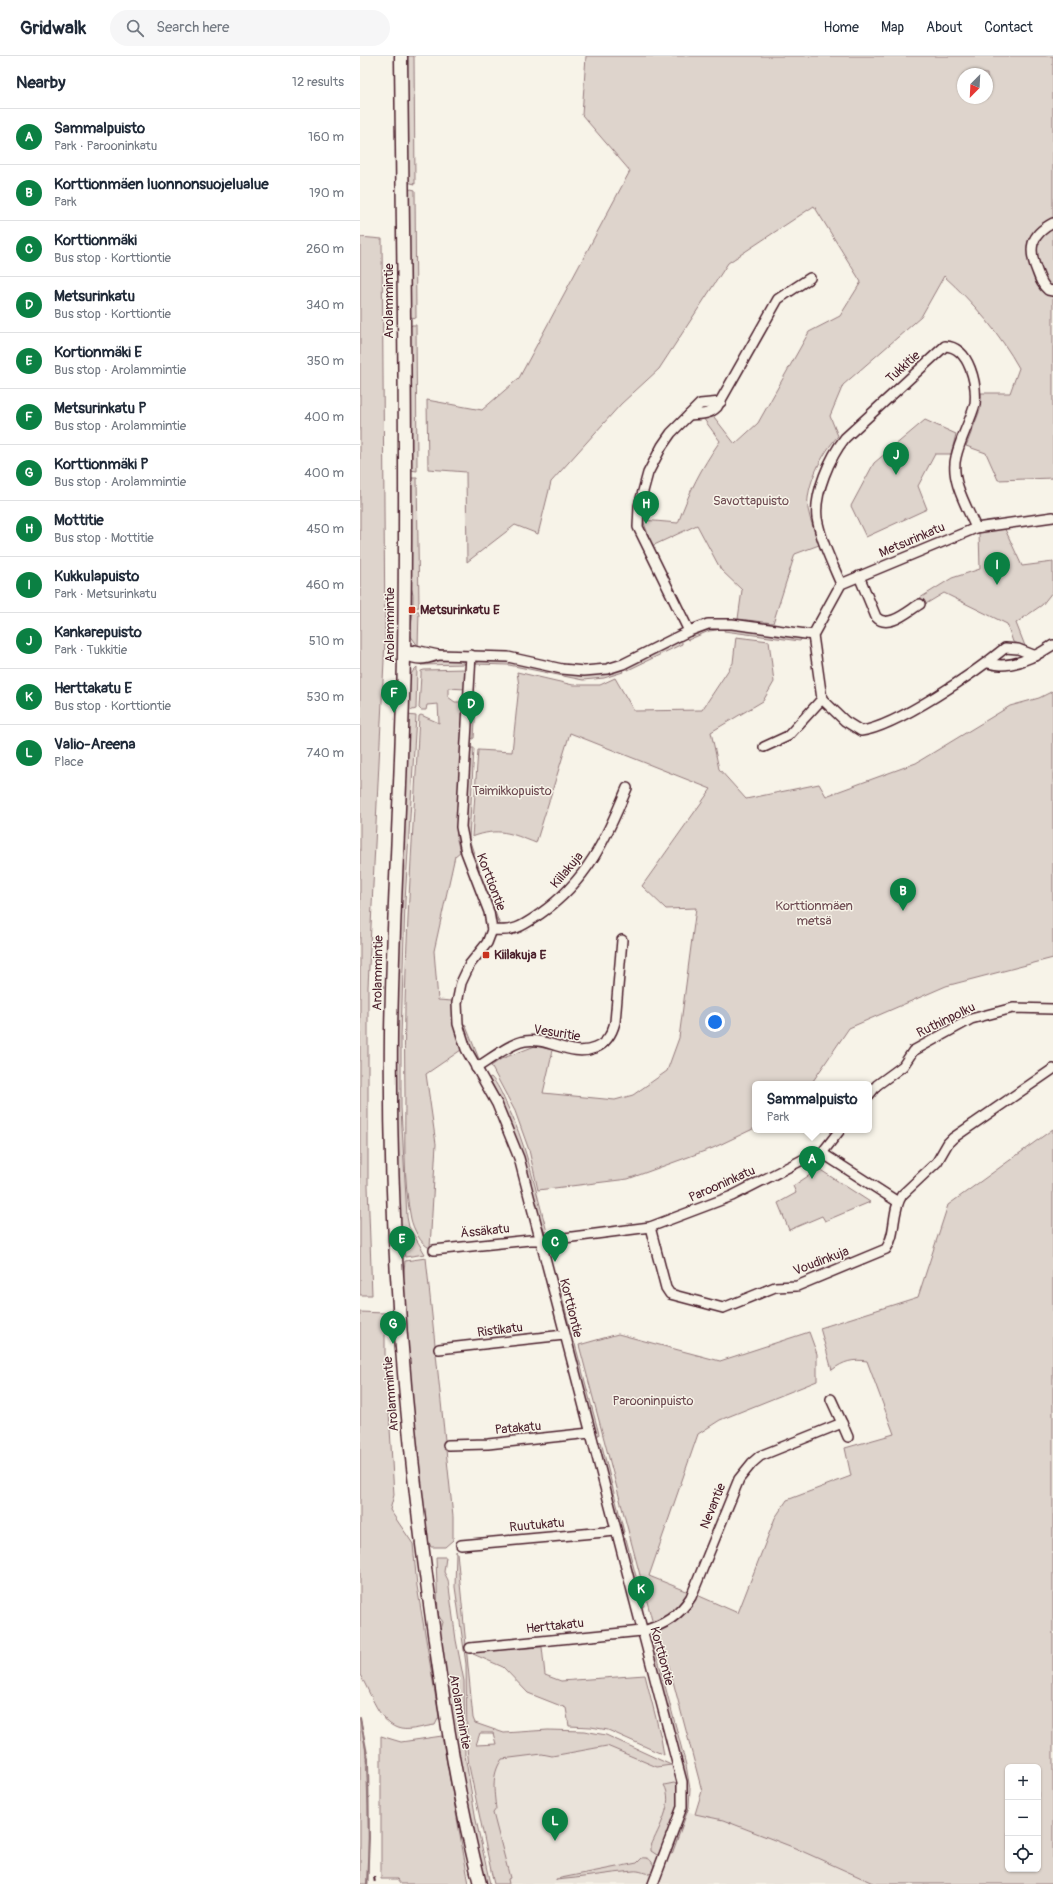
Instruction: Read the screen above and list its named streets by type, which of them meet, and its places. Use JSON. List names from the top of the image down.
{
  "streets": {
    "street": [
      "Arolammintie",
      "Tukkitie",
      "Metsurinkatu",
      "Kiilakuja",
      "Korttiontie",
      "Ruthinpolku",
      "Vesuritie",
      "Parooninkatu",
      "Ässäkatu",
      "Voudinkuja",
      "Ristikatu",
      "Patakatu",
      "Nevantie",
      "Ruutukatu",
      "Herttakatu"
    ]
  },
  "crossings": [
    ["Tukkitie", "Metsurinkatu"],
    ["Kiilakuja", "Korttiontie"],
    ["Korttiontie", "Vesuritie"],
    ["Korttiontie", "Parooninkatu"],
    ["Korttiontie", "Ässäkatu"],
    ["Korttiontie", "Ristikatu"],
    ["Korttiontie", "Patakatu"],
    ["Korttiontie", "Nevantie"],
    ["Korttiontie", "Ruutukatu"],
    ["Korttiontie", "Herttakatu"],
    ["Parooninkatu", "Ässäkatu"],
    ["Parooninkatu", "Voudinkuja"],
    ["Nevantie", "Herttakatu"]
  ],
  "parks": [
    "Savottapuisto",
    "Taimikkopuisto",
    "Korttionmäen metsä",
    "Parooninpuisto"
  ],
  "places": {
    "transit": ["Metsurinkatu E", "Kiilakuja E"]
  },
  "north": "bottom left",
  "page": {
    "header": "Gridwalk",
    "search": "Search here",
    "nav": [
      "Home",
      "Map",
      "About",
      "Contact"
    ],
    "heading": ["Nearby", "12 results"],
    "list": [
      {
        "mark": "A",
        "name": "Sammalpuisto",
        "note": "Park · Parooninkatu",
        "value": "160 m"
      },
      {
        "mark": "B",
        "name": "Korttionmäen luonnonsuojelualue",
        "note": "Park",
        "value": "190 m"
      },
      {
        "mark": "C",
        "name": "Korttionmäki",
        "note": "Bus stop · Korttiontie",
        "value": "260 m"
      },
      {
        "mark": "D",
        "name": "Metsurinkatu",
        "note": "Bus stop · Korttiontie",
        "value": "340 m"
      },
      {
        "mark": "E",
        "name": "Kortionmäki E",
        "note": "Bus stop · Arolammintie",
        "value": "350 m"
      },
      {
        "mark": "F",
        "name": "Metsurinkatu P",
        "note": "Bus stop · Arolammintie",
        "value": "400 m"
      },
      {
        "mark": "G",
        "name": "Korttionmäki P",
        "note": "Bus stop · Arolammintie",
        "value": "400 m"
      },
      {
        "mark": "H",
        "name": "Mottitie",
        "note": "Bus stop · Mottitie",
        "value": "450 m"
      },
      {
        "mark": "I",
        "name": "Kukkulapuisto",
        "note": "Park · Metsurinkatu",
        "value": "460 m"
      },
      {
        "mark": "J",
        "name": "Kankarepuisto",
        "note": "Park · Tukkitie",
        "value": "510 m"
      },
      {
        "mark": "K",
        "name": "Herttakatu E",
        "note": "Bus stop · Korttiontie",
        "value": "530 m"
      },
      {
        "mark": "L",
        "name": "Valio-Areena",
        "note": "Place",
        "value": "740 m"
      }
    ],
    "pins": [
      "J",
      "H",
      "I",
      "F",
      "D",
      "B",
      "A",
      "E",
      "C",
      "G",
      "K",
      "L"
    ],
    "popup": ["Sammalpuisto", "Park"],
    "map_buttons": ["+", "−"]
  }
}
